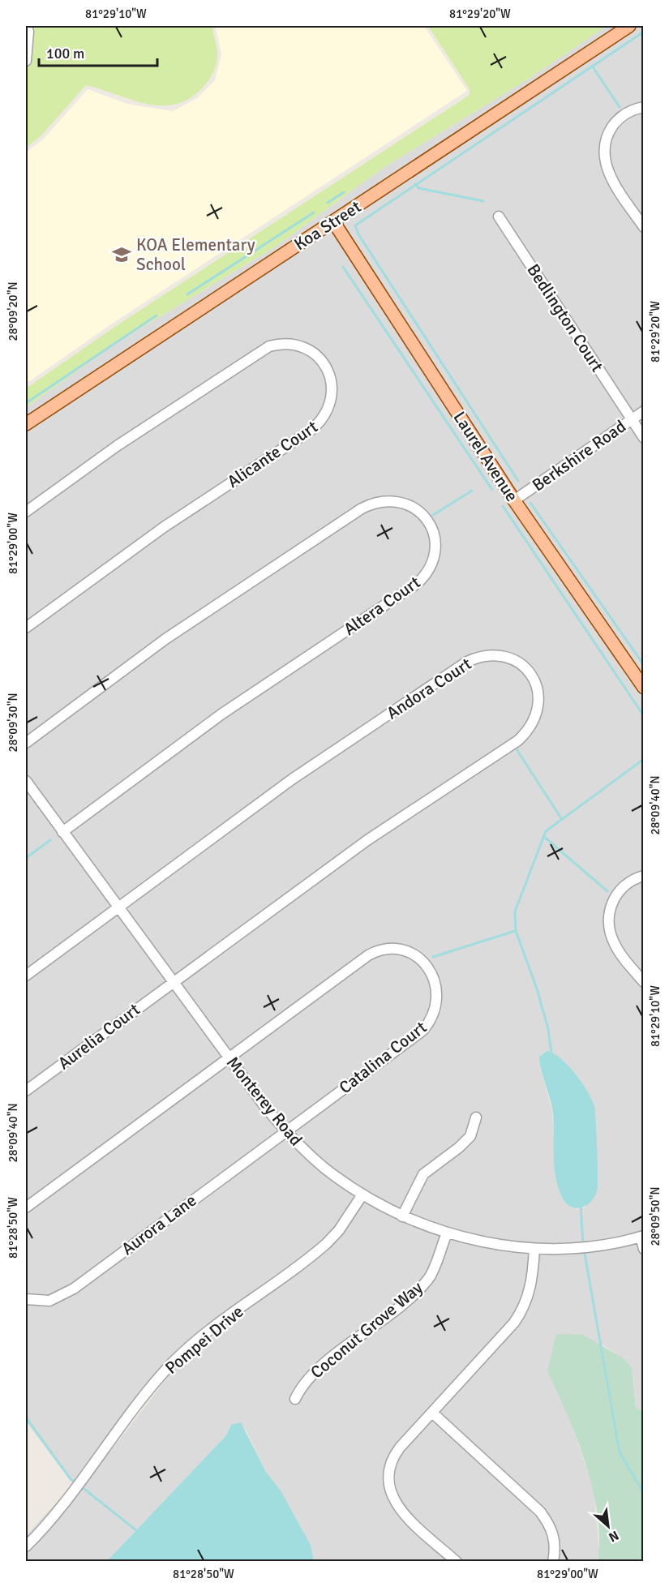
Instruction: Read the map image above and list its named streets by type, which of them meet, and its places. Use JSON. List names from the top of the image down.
{
  "streets": {
    "main road": ["Koa Street", "Laurel Avenue"],
    "street": [
      "Bedlington Court",
      "Alicante Court",
      "Berkshire Road",
      "Altera Court",
      "Andora Court",
      "Aurelia Court",
      "Catalina Court",
      "Monterey Road",
      "Aurora Lane",
      "Coconut Grove Way",
      "Pompei Drive"
    ]
  },
  "crossings": [
    ["Koa Street", "Laurel Avenue"],
    ["Bedlington Court", "Berkshire Road"],
    ["Berkshire Road", "Laurel Avenue"],
    ["Altera Court", "Monterey Road"],
    ["Andora Court", "Aurelia Court"],
    ["Andora Court", "Monterey Road"],
    ["Aurelia Court", "Monterey Road"],
    ["Catalina Court", "Monterey Road"],
    ["Catalina Court", "Aurora Lane"],
    ["Monterey Road", "Aurora Lane"],
    ["Monterey Road", "Coconut Grove Way"],
    ["Monterey Road", "Pompei Drive"]
  ],
  "places": {
    "school or university": ["KOA Elementary School"]
  },
  "scale_bar": "100 m",
  "north": "bottom right",
  "coordinates": [
    "81°29'10\"W",
    "81°29'20\"W",
    "28°09'20\"N",
    "81°29'00\"W",
    "28°09'30\"N",
    "28°09'40\"N",
    "28°09'50\"N",
    "81°28'50\"W"
  ]
}
